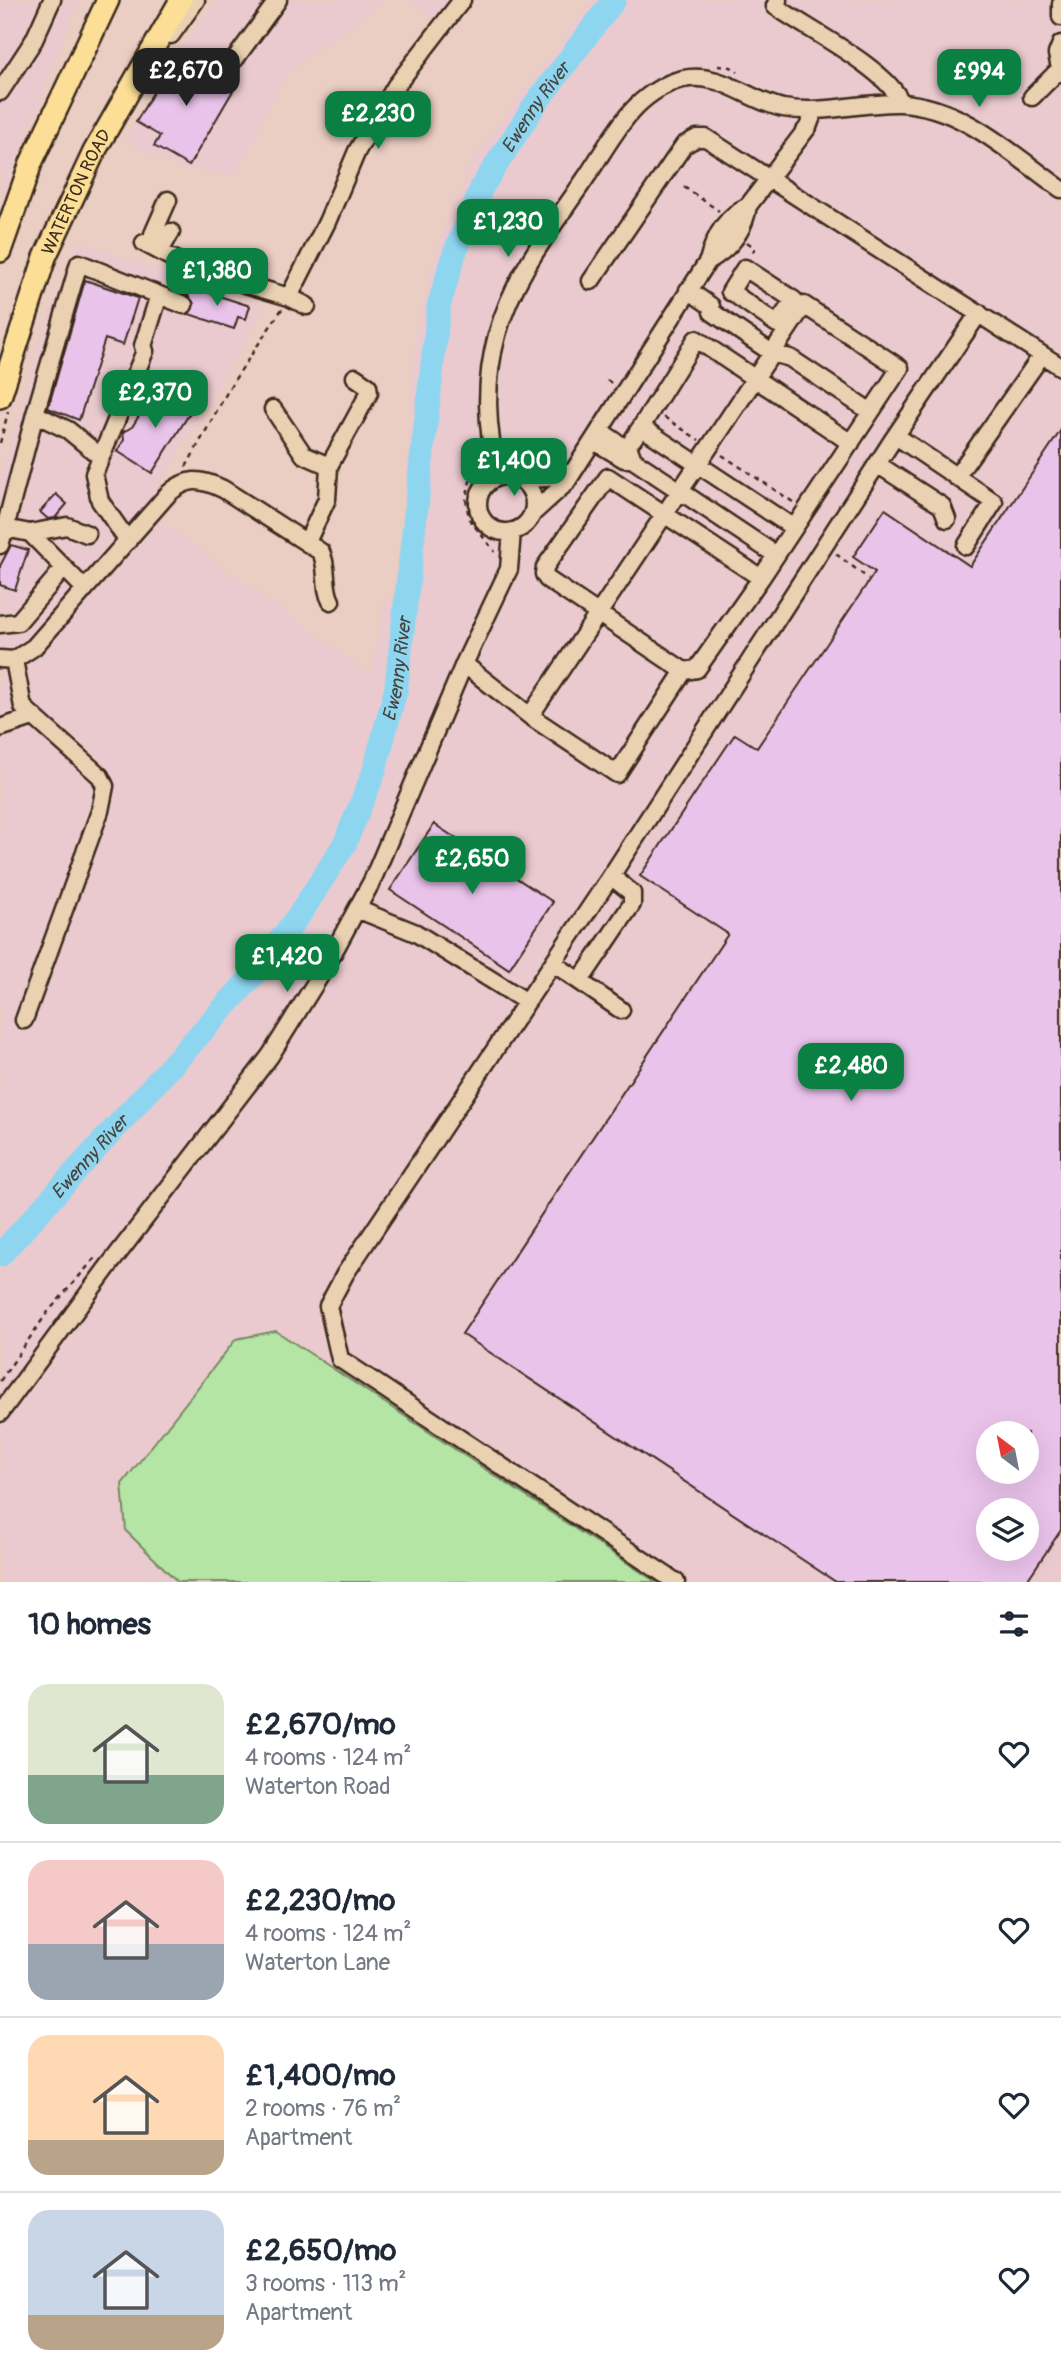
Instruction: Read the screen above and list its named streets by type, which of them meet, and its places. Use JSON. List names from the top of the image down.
{
  "streets": {
    "main road": ["WATERTON ROAD"]
  },
  "water": ["Ewenny River"],
  "north": "top left",
  "page": {
    "price": [
      "£2,670",
      "£994",
      "£2,230",
      "£1,230",
      "£1,380",
      "£2,370",
      "£1,400",
      "£2,650",
      "£1,420",
      "£2,480"
    ],
    "heading": "10 homes",
    "list": [
      {
        "name": "£2,670/mo",
        "note": "4 rooms · 124 m² · Waterton Road"
      },
      {
        "name": "£2,230/mo",
        "note": "4 rooms · 124 m² · Waterton Lane"
      },
      {
        "name": "£1,400/mo",
        "note": "2 rooms · 76 m² · Apartment"
      },
      {
        "name": "£2,650/mo",
        "note": "3 rooms · 113 m² · Apartment"
      }
    ]
  }
}
